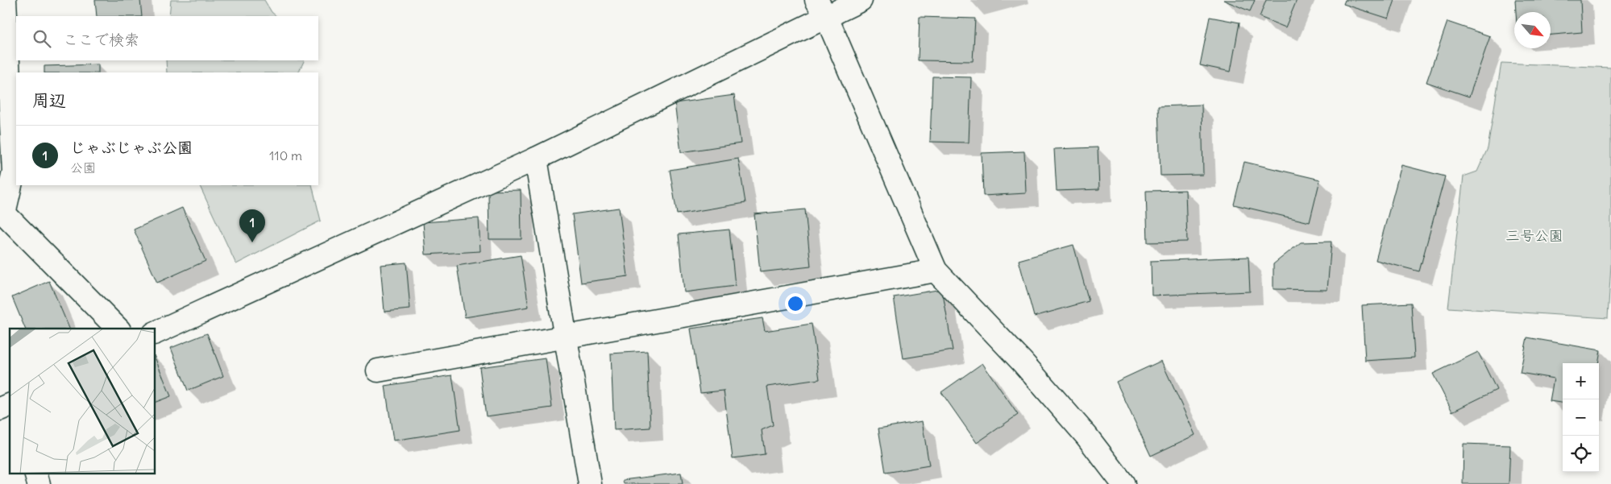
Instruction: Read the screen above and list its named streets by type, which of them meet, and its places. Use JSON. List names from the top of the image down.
{
  "parks": ["三号公園"],
  "north": "bottom right",
  "page": {
    "search": "ここで検索",
    "heading": "周辺",
    "list": [
      {
        "mark": "1",
        "name": "じゃぶじゃぶ公園",
        "note": "公園",
        "value": "110 m"
      }
    ],
    "pins": "1",
    "map_buttons": ["+", "−"]
  }
}
